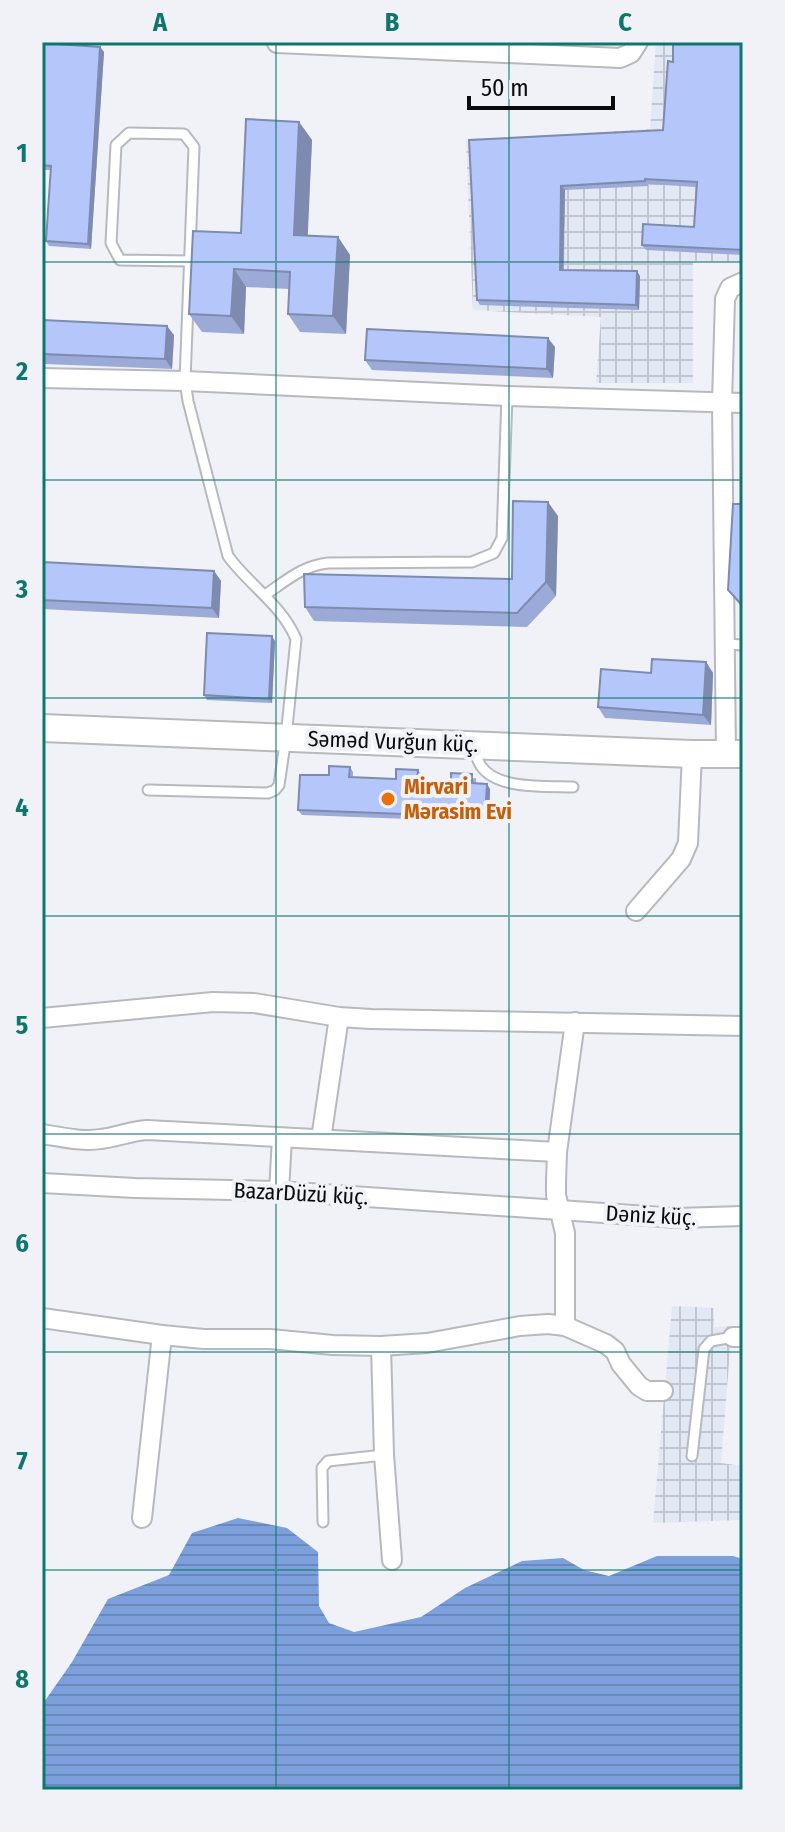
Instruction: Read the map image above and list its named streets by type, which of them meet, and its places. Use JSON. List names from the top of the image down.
{
  "streets": {
    "main road": ["Səməd Vurğun küç."],
    "street": ["BazarDüzü küç.", "Dəniz küç."]
  },
  "crossings": [
    ["BazarDüzü küç.", "Dəniz küç."]
  ],
  "places": ["Mirvari Mərasim Evi"],
  "scale_bar": "50 m",
  "grid": {
    "columns": ["A", "B", "C"],
    "rows": [
      "1",
      "2",
      "3",
      "4",
      "5",
      "6",
      "7",
      "8"
    ]
  }
}
